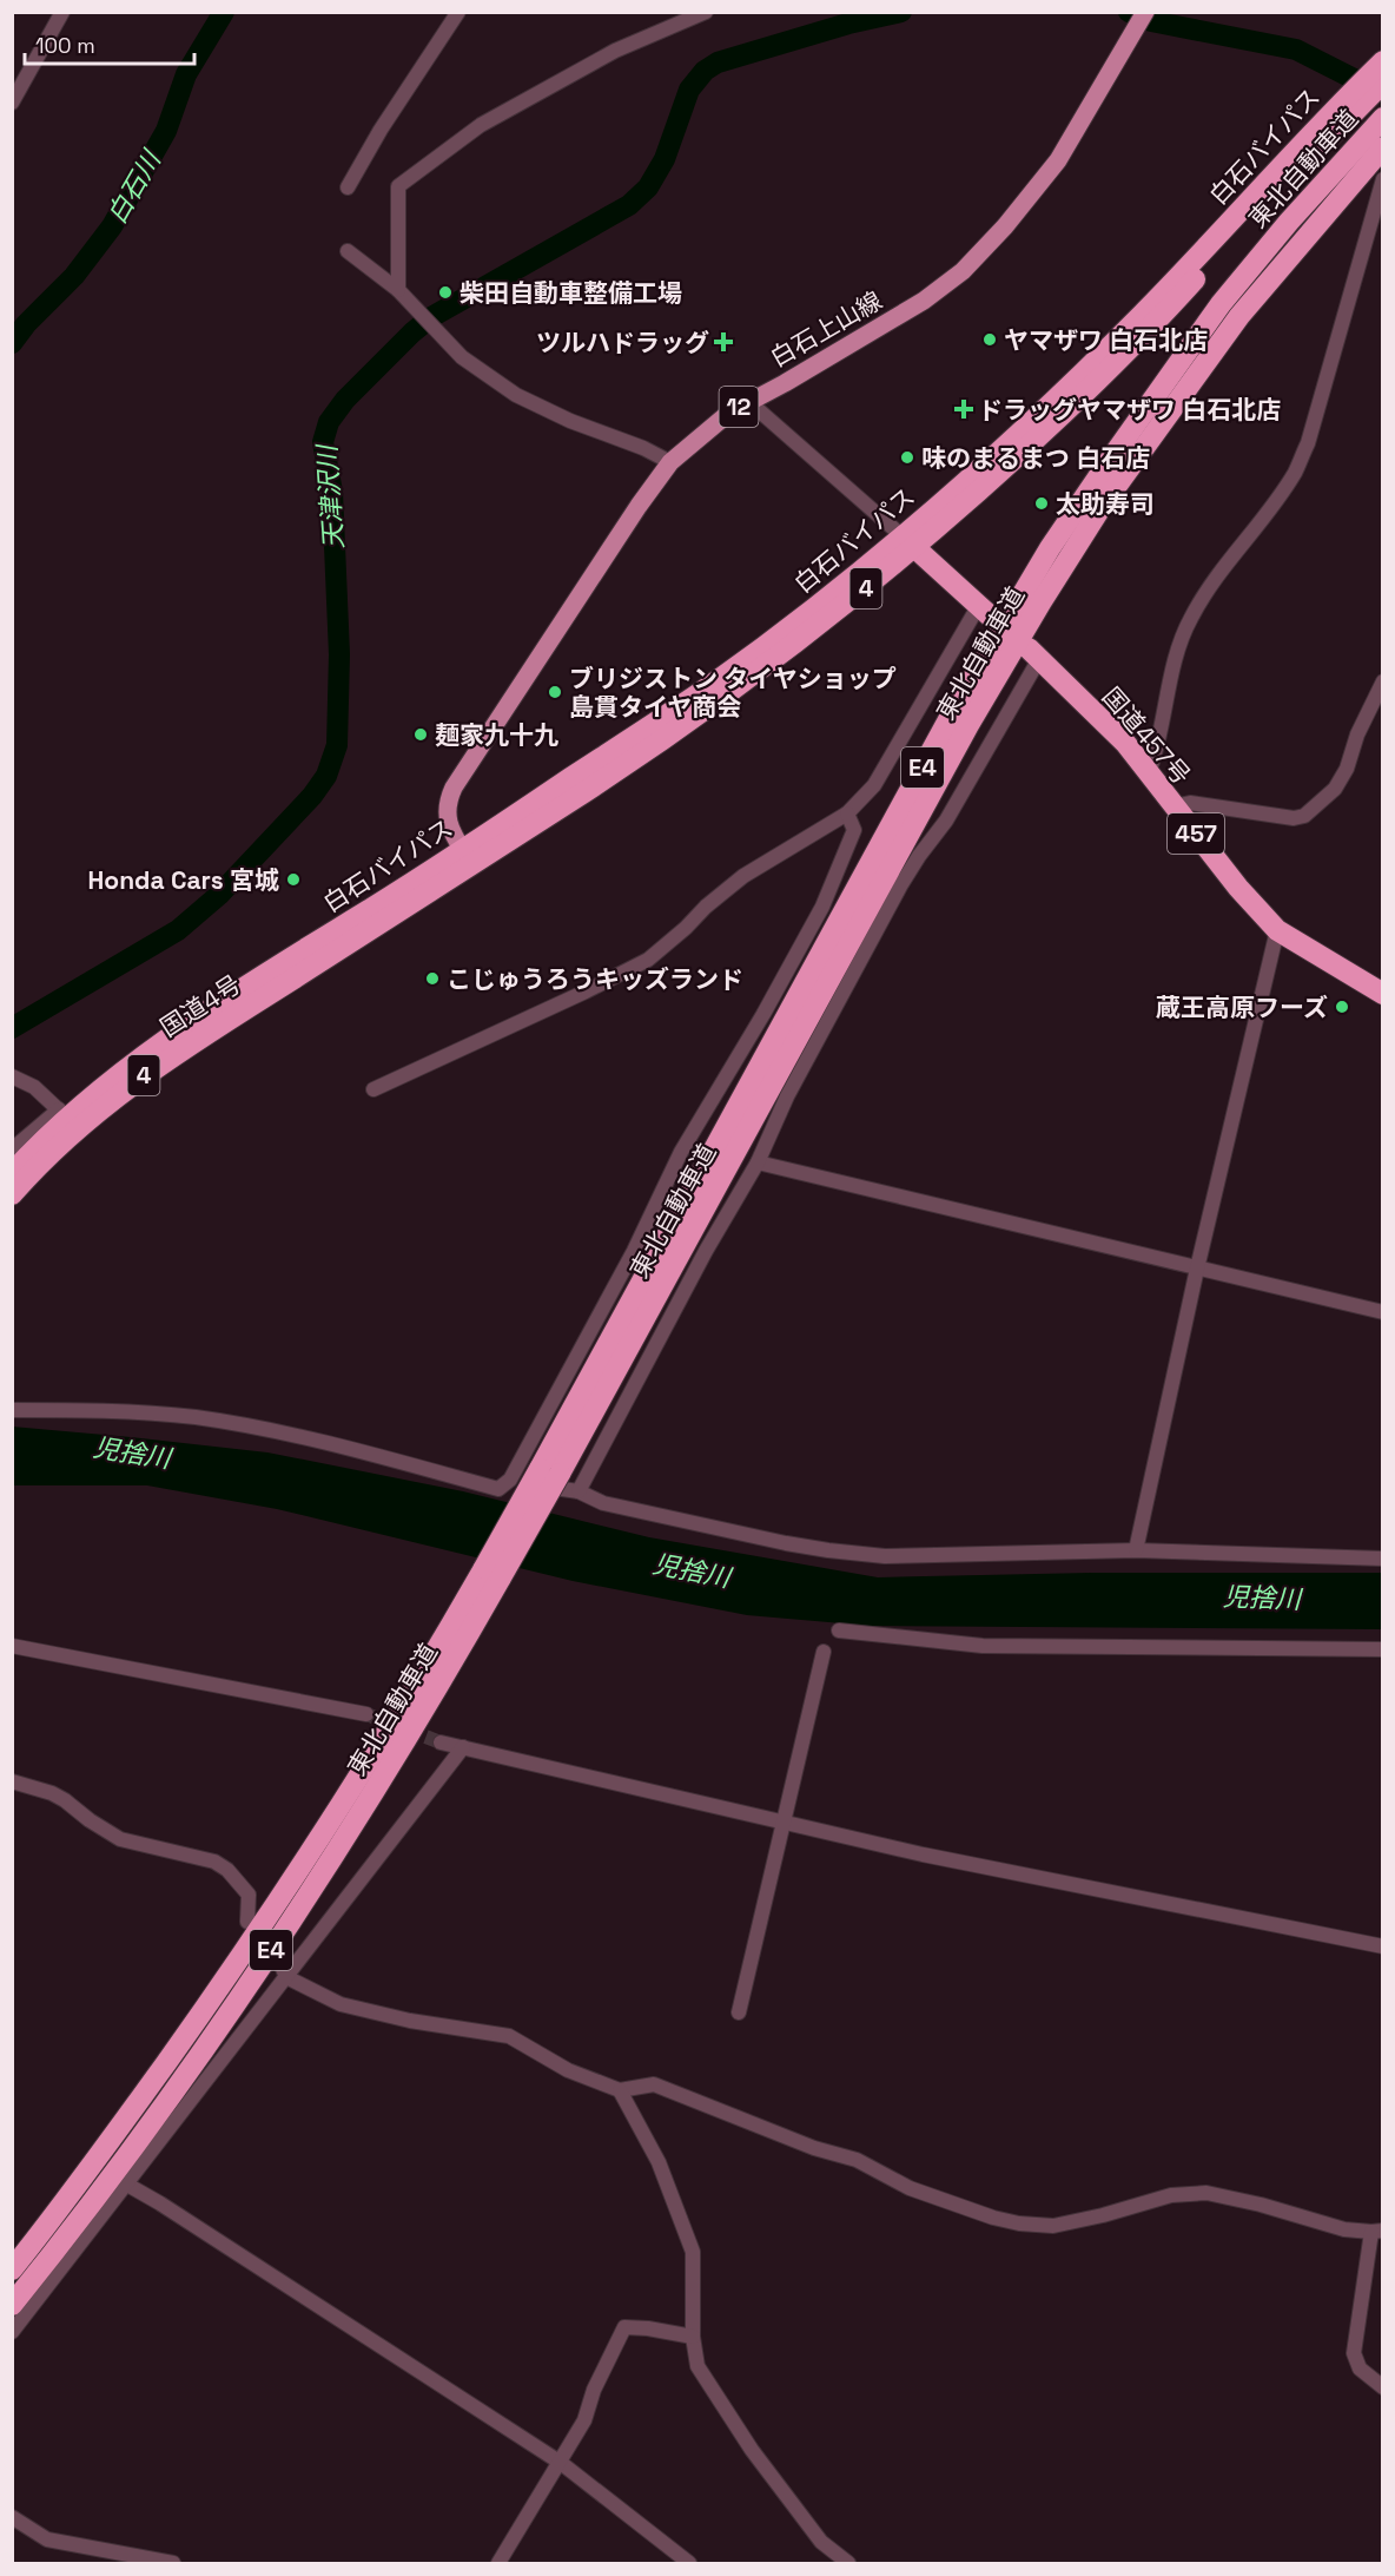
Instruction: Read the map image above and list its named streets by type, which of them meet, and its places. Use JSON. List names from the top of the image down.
{
  "streets": {
    "highway": [
      "白石バイパス",
      "東北自動車道",
      "4",
      "国道457号",
      "E4",
      "457",
      "国道4号"
    ],
    "main road": ["白石上山線", "12"]
  },
  "crossings": [
    ["白石バイパス", "白石上山線"],
    ["白石バイパス", "国道4号"]
  ],
  "water": ["白石川", "天津沢川", "児捨川"],
  "places": {
    "other": [
      "柴田自動車整備工場",
      "ヤマザワ 白石北店",
      "味のまるまつ 白石店",
      "太助寿司",
      "ブリジストン タイヤショップ 島貫タイヤ商会",
      "麺家九十九",
      "Honda Cars 宮城",
      "こじゅうろうキッズランド",
      "蔵王高原フーズ"
    ],
    "health": ["ツルハドラッグ", "ドラッグヤマザワ 白石北店"]
  },
  "scale_bar": "100 m"
}
